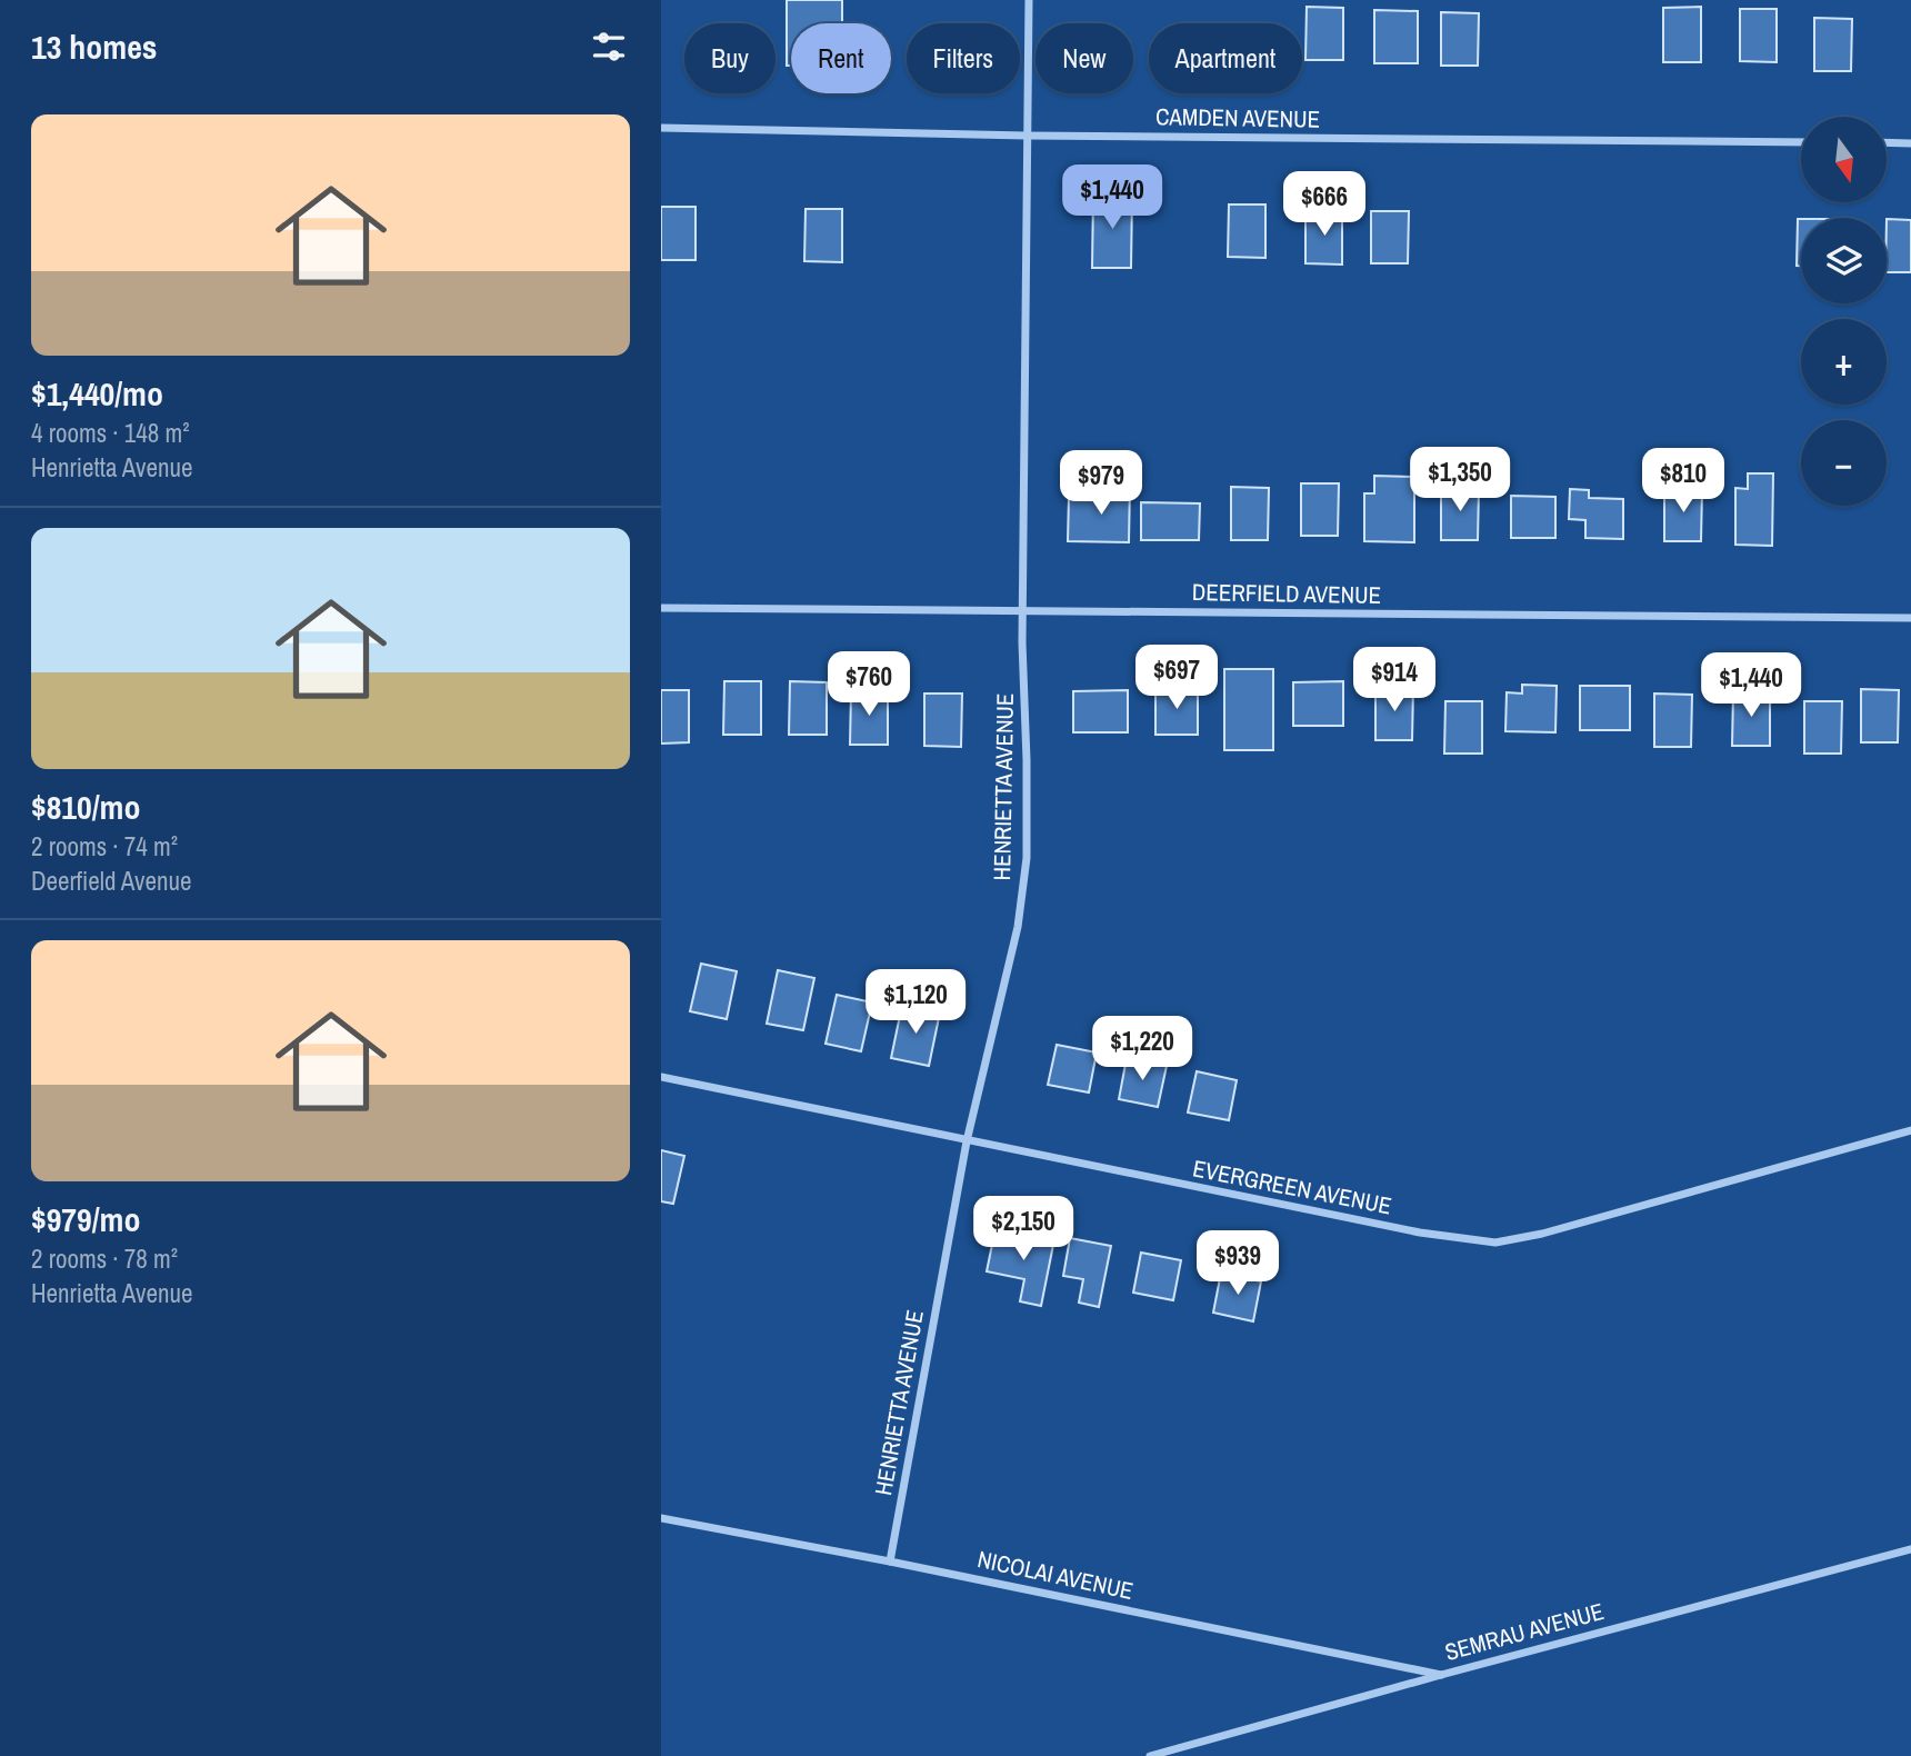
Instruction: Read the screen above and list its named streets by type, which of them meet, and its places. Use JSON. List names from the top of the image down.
{
  "streets": {
    "street": [
      "CAMDEN AVENUE",
      "DEERFIELD AVENUE",
      "HENRIETTA AVENUE",
      "EVERGREEN AVENUE",
      "NICOLAI AVENUE",
      "SEMRAU AVENUE"
    ]
  },
  "crossings": [
    ["CAMDEN AVENUE", "HENRIETTA AVENUE"],
    ["DEERFIELD AVENUE", "HENRIETTA AVENUE"],
    ["HENRIETTA AVENUE", "EVERGREEN AVENUE"],
    ["HENRIETTA AVENUE", "NICOLAI AVENUE"],
    ["NICOLAI AVENUE", "SEMRAU AVENUE"]
  ],
  "north": "bottom",
  "page": {
    "heading": "13 homes",
    "chip": [
      "Buy",
      "Rent",
      "Filters",
      "New",
      "Apartment"
    ],
    "list": [
      {
        "name": "$1,440/mo",
        "note": "4 rooms · 148 m² · Henrietta Avenue"
      },
      {
        "name": "$810/mo",
        "note": "2 rooms · 74 m² · Deerfield Avenue"
      },
      {
        "name": "$979/mo",
        "note": "2 rooms · 78 m² · Henrietta Avenue"
      }
    ],
    "map_buttons": ["+", "−"],
    "price": [
      "$1,440",
      "$666",
      "$1,350",
      "$810",
      "$979",
      "$697",
      "$914",
      "$760",
      "$1,440",
      "$1,120",
      "$1,220",
      "$2,150",
      "$939"
    ]
  }
}
